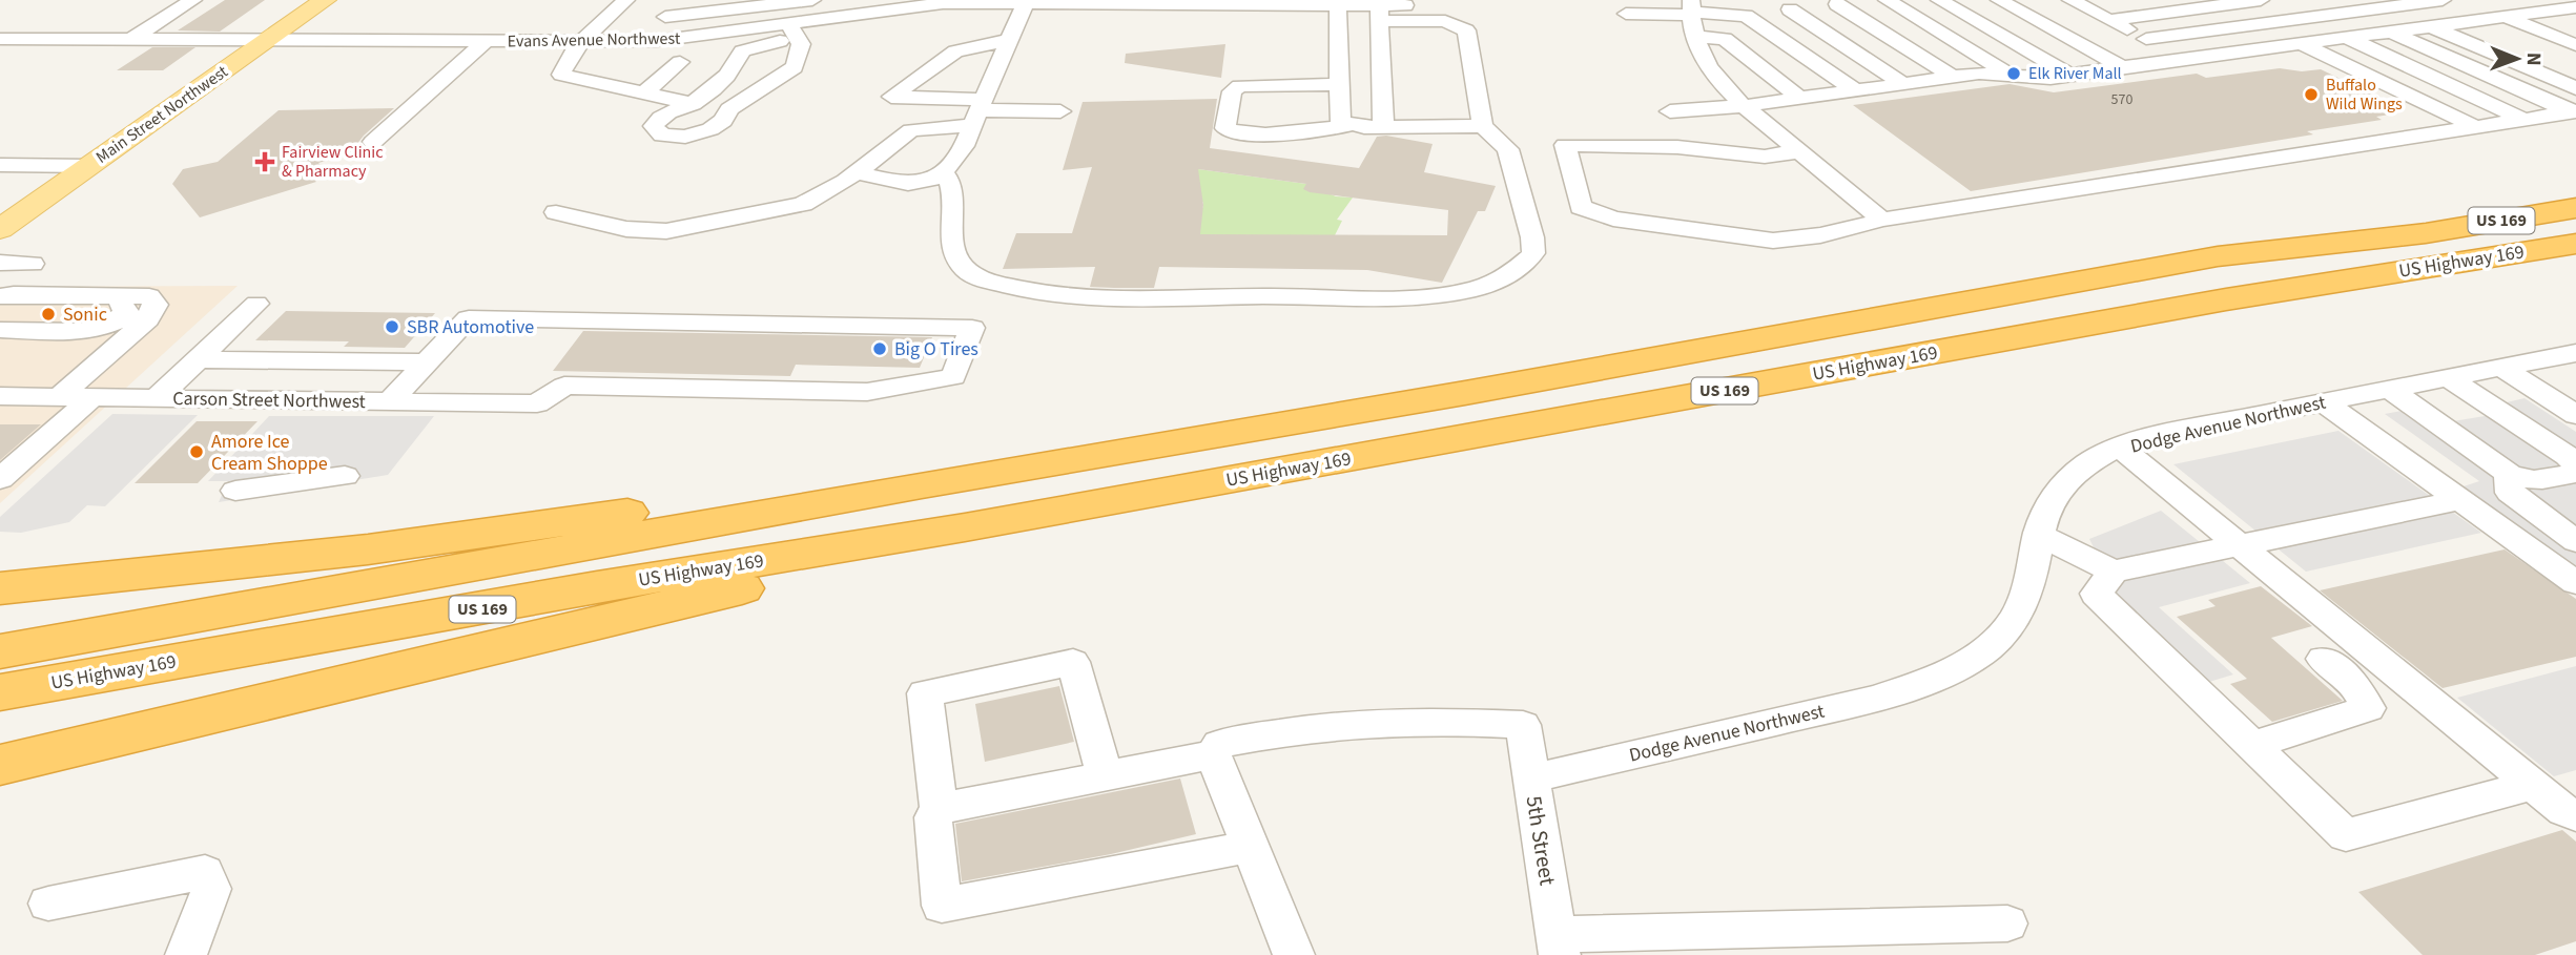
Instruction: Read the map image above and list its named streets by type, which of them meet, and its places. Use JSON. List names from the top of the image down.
{
  "streets": {
    "highway": ["US 169", "US Highway 169"],
    "main road": ["Main Street Northwest"],
    "street": [
      "Evans Avenue Northwest",
      "Carson Street Northwest",
      "Dodge Avenue Northwest",
      "5th Street"
    ]
  },
  "crossings": [
    ["Evans Avenue Northwest", "Main Street Northwest"],
    ["Dodge Avenue Northwest", "5th Street"]
  ],
  "places": {
    "other": [
      "Elk River Mall",
      "Buffalo Wild Wings",
      "Sonic",
      "SBR Automotive",
      "Big O Tires",
      "Amore Ice Cream Shoppe"
    ],
    "health": ["Fairview Clinic & Pharmacy"]
  },
  "house_numbers": ["570"],
  "north": "right"
}
